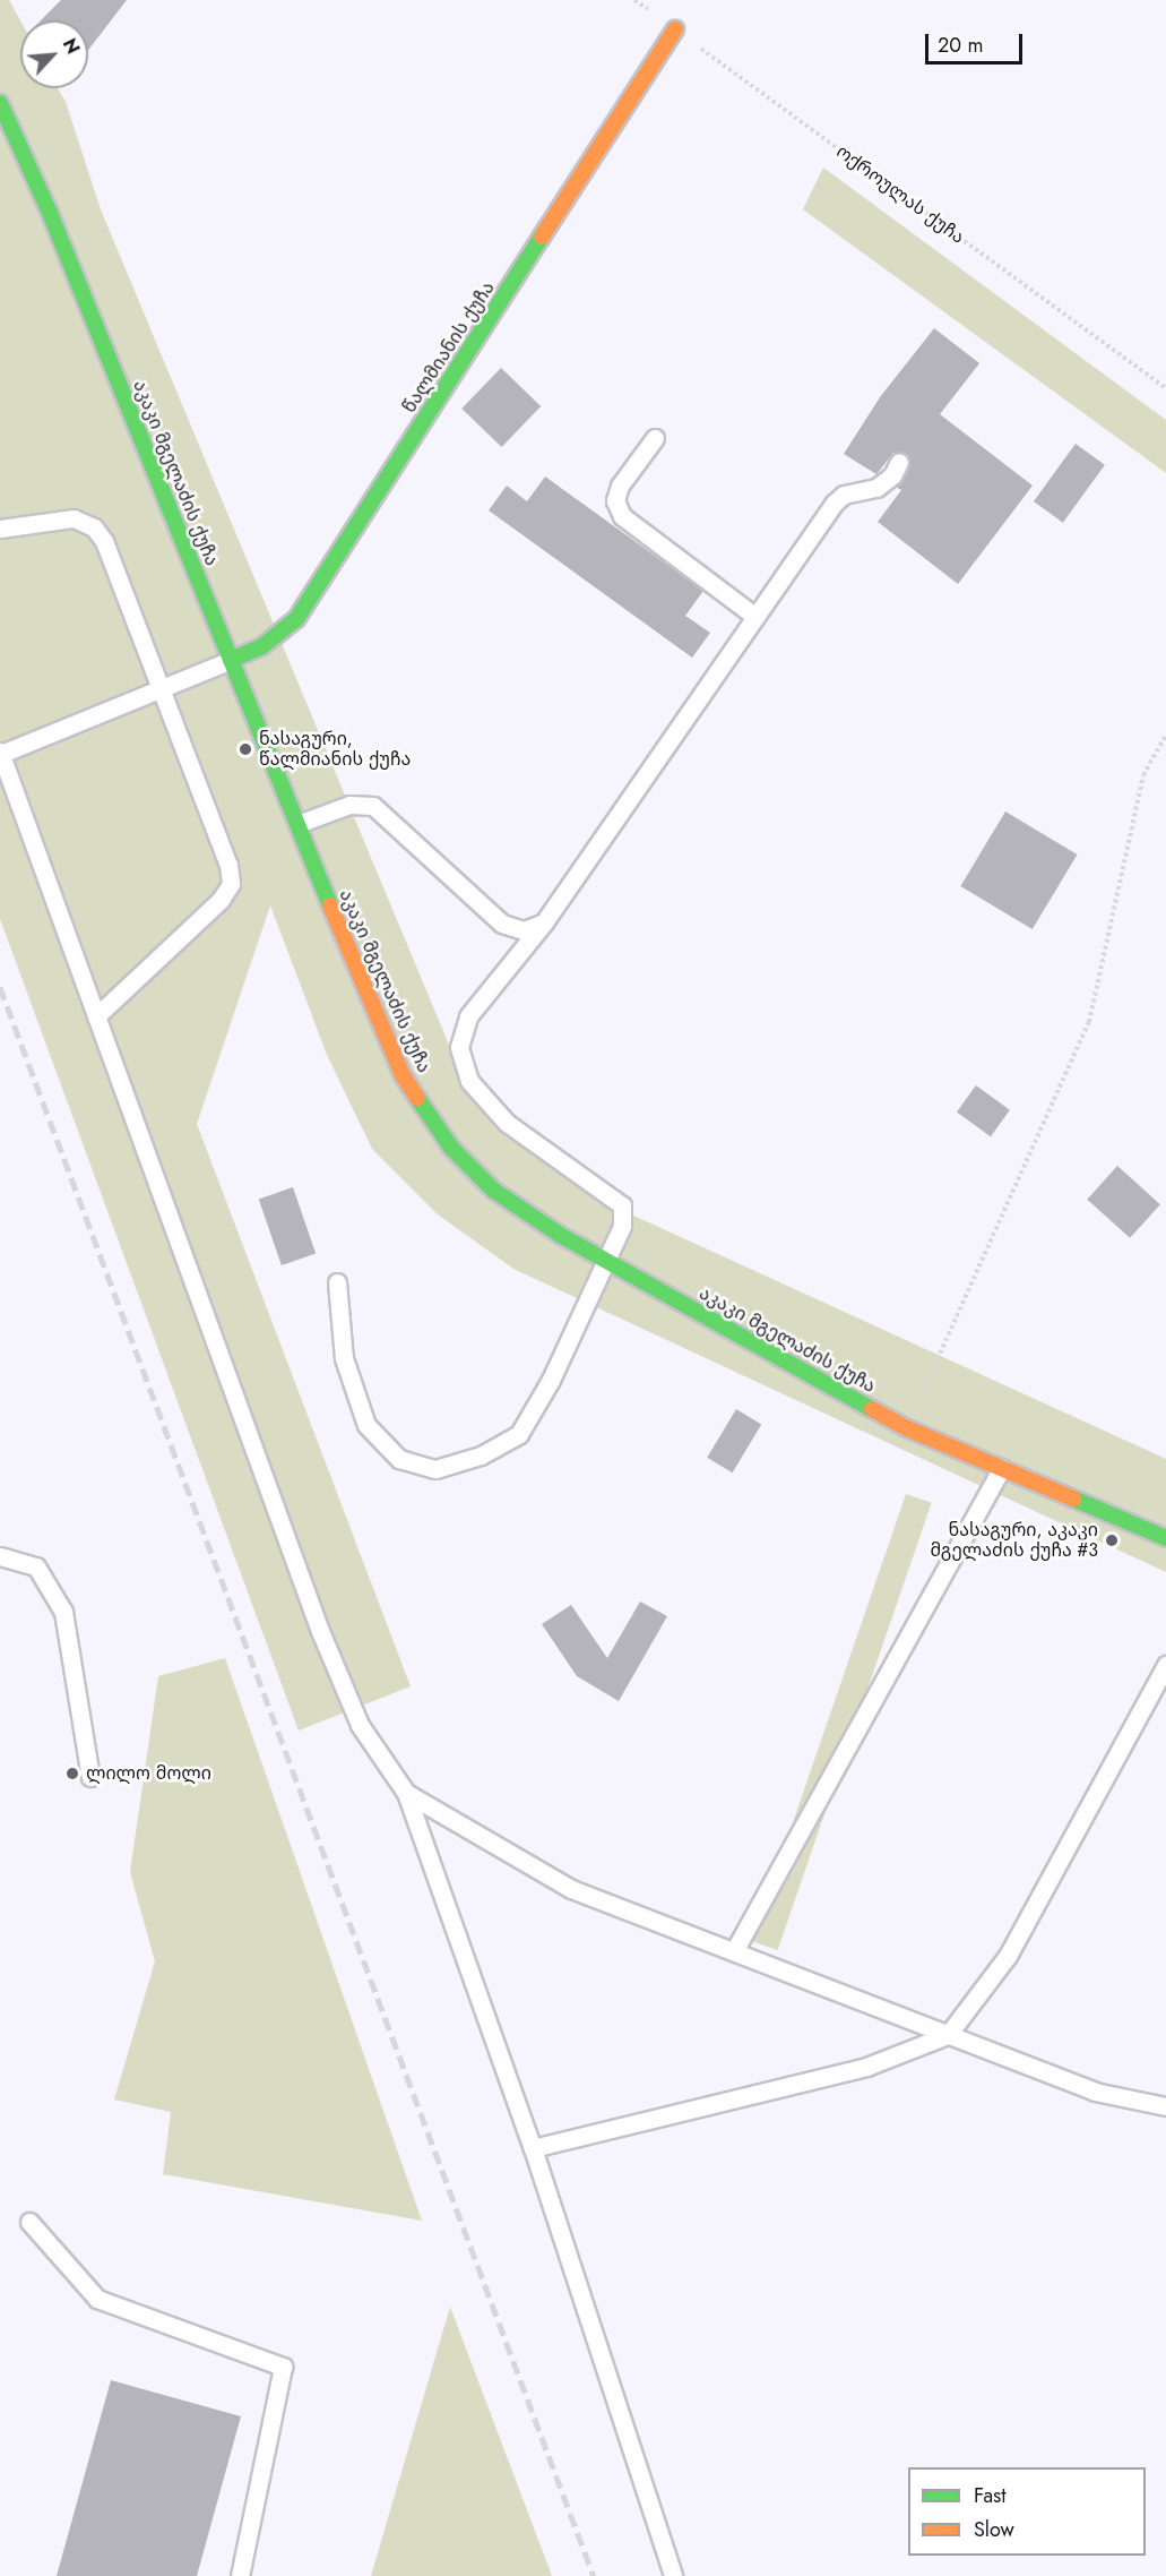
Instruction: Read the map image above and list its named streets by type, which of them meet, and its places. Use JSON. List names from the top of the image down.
{
  "streets": {
    "street": ["წალმიანის ქუჩა", "აკაკი მგელაძის ქუჩა"],
    "path": ["ოქროულას ქუჩა"]
  },
  "crossings": [
    ["ოქროულას ქუჩა", "წალმიანის ქუჩა"],
    ["წალმიანის ქუჩა", "აკაკი მგელაძის ქუჩა"]
  ],
  "places": ["ნასაგური, წალმიანის ქუჩა", "ნასაგური, აკაკი მგელაძის ქუჩა #3", "ლილო მოლი"],
  "legend": ["Fast", "Slow"],
  "scale_bar": "20 m",
  "north": "top right"
}
